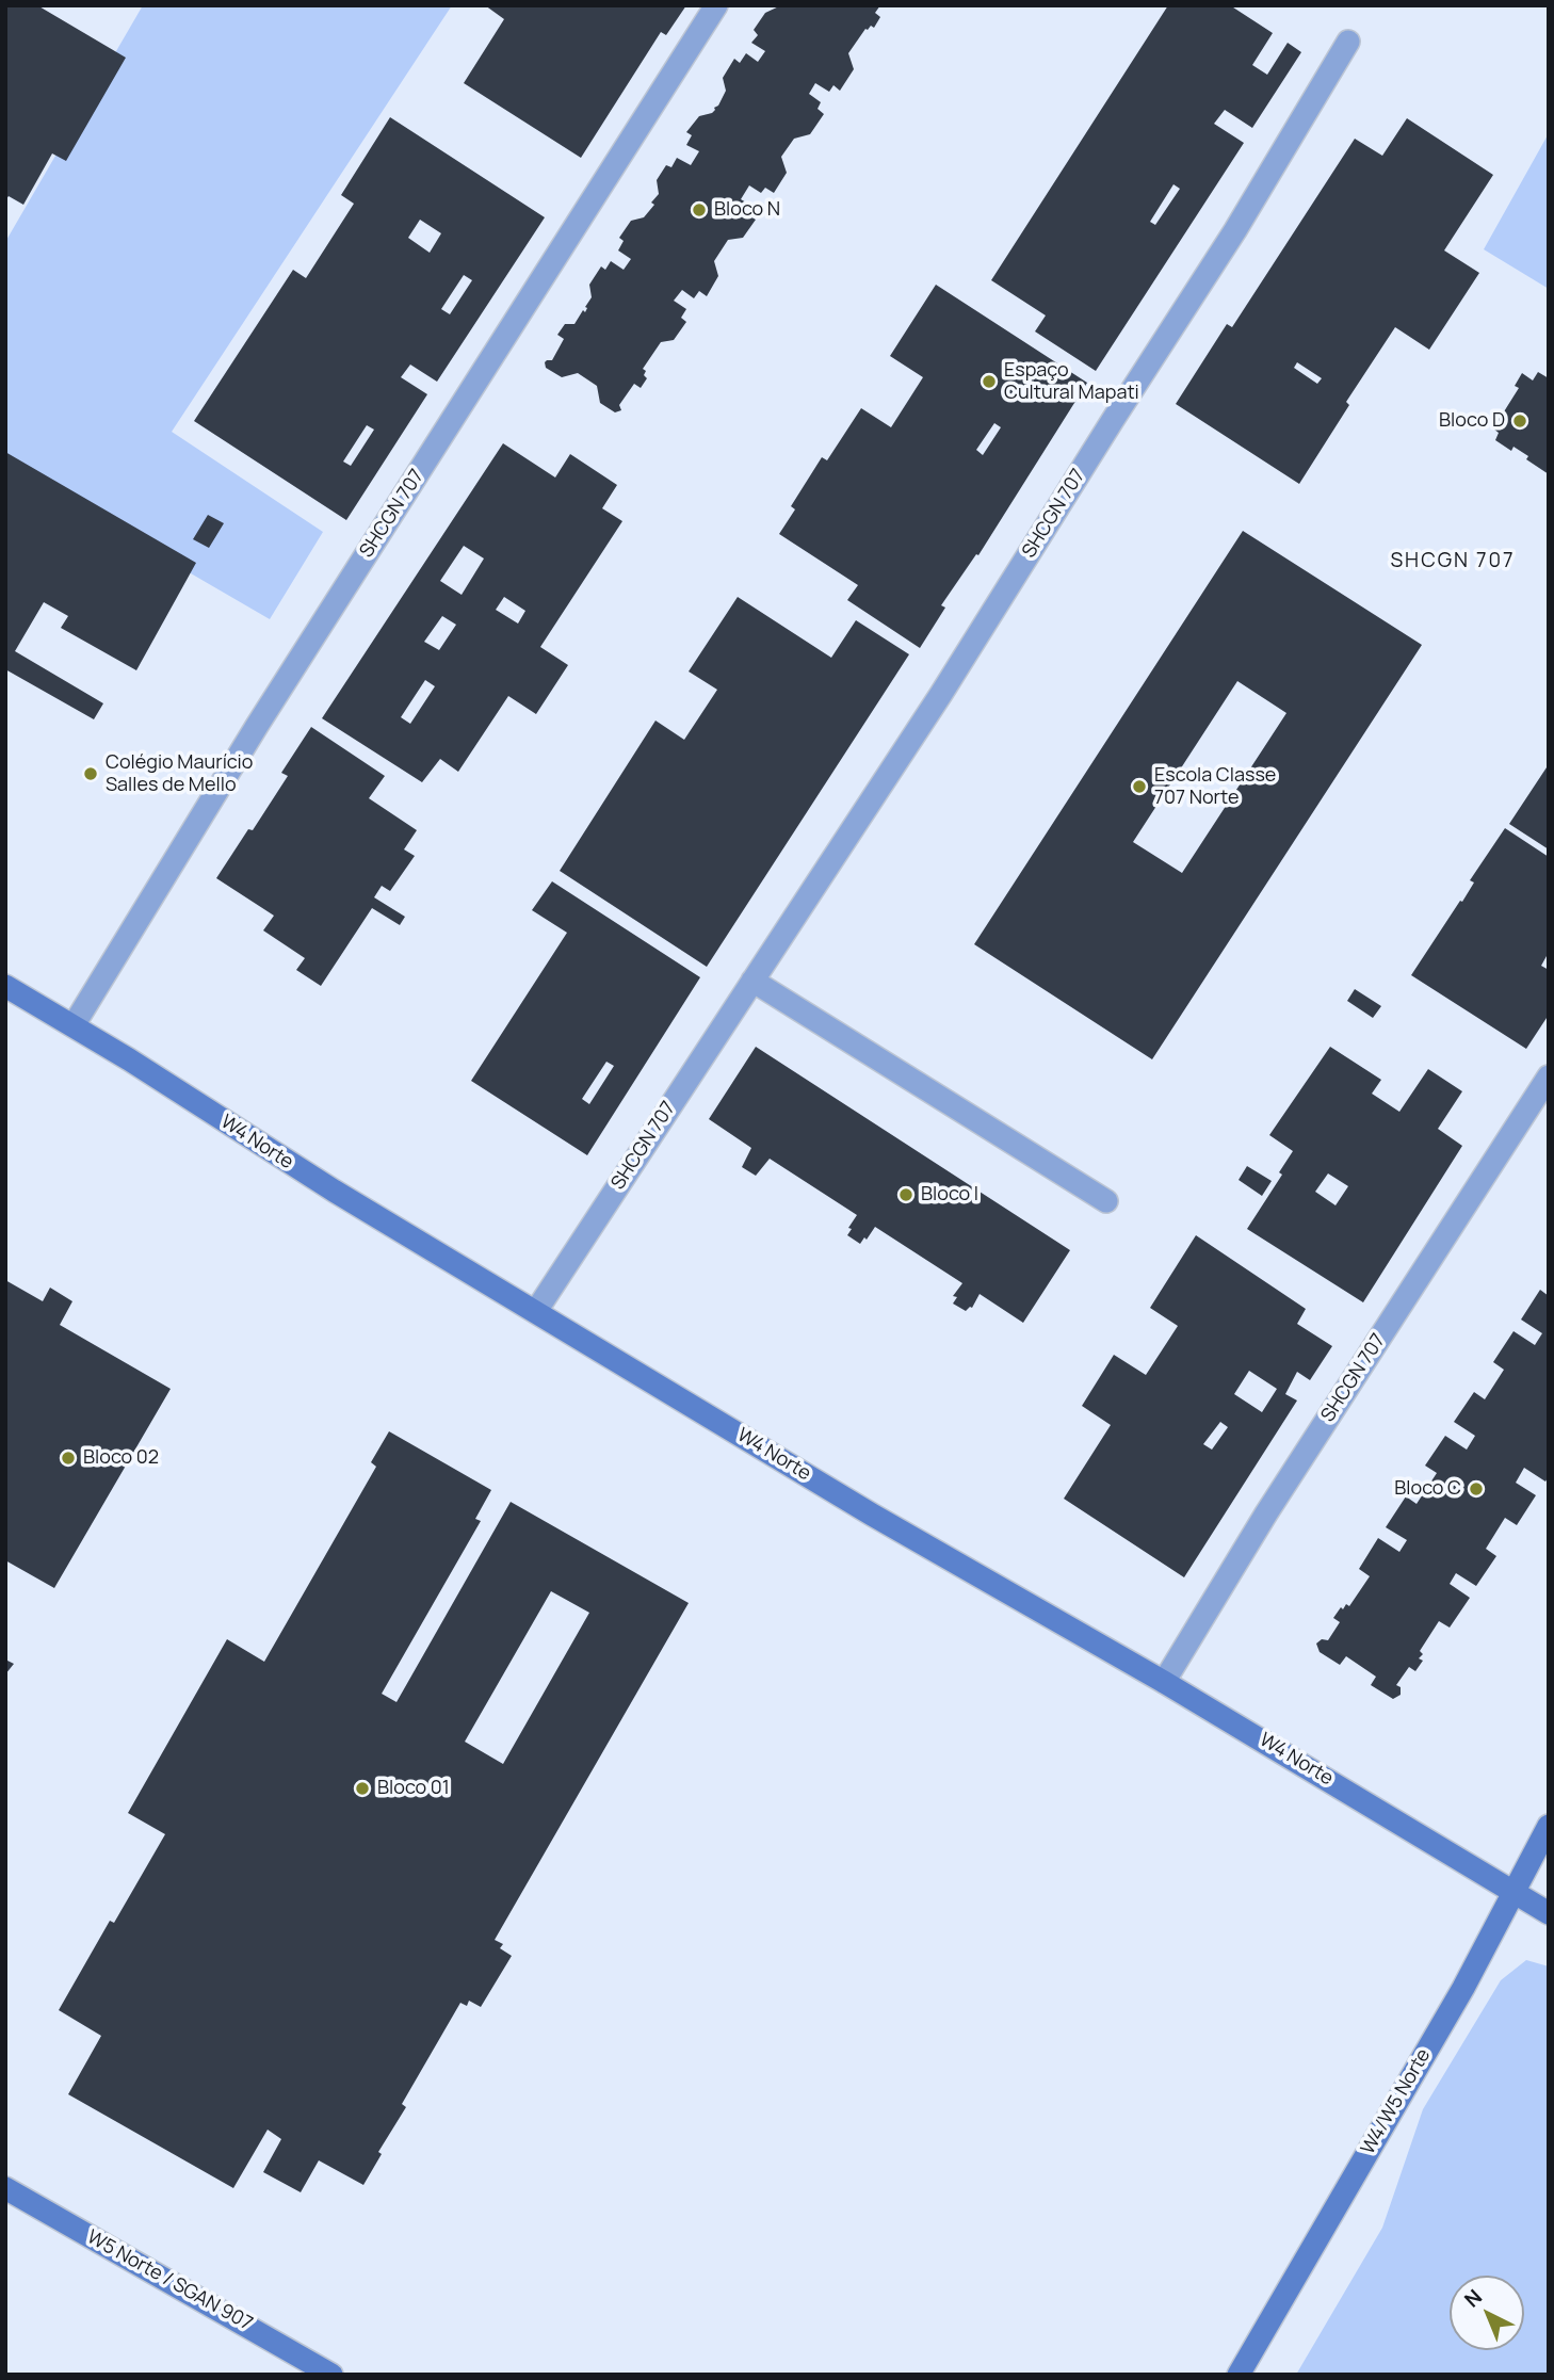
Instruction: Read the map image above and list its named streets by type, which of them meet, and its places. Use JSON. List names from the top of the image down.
{
  "streets": {
    "main road": ["W4 Norte", "W4/W5 Norte", "W5 Norte / SGAN 907"],
    "street": ["SHCGN 707"]
  },
  "crossings": [
    ["SHCGN 707", "W4 Norte"],
    ["W4 Norte", "W4/W5 Norte"]
  ],
  "districts": ["SHCGN 707"],
  "places": [
    "Bloco N",
    "Espaço Cultural Mapati",
    "Bloco D",
    "Colégio Maurício Salles de Mello",
    "Escola Classe 707 Norte",
    "Bloco I",
    "Bloco 02",
    "Bloco C",
    "Bloco 01"
  ],
  "north": "top left"
}
